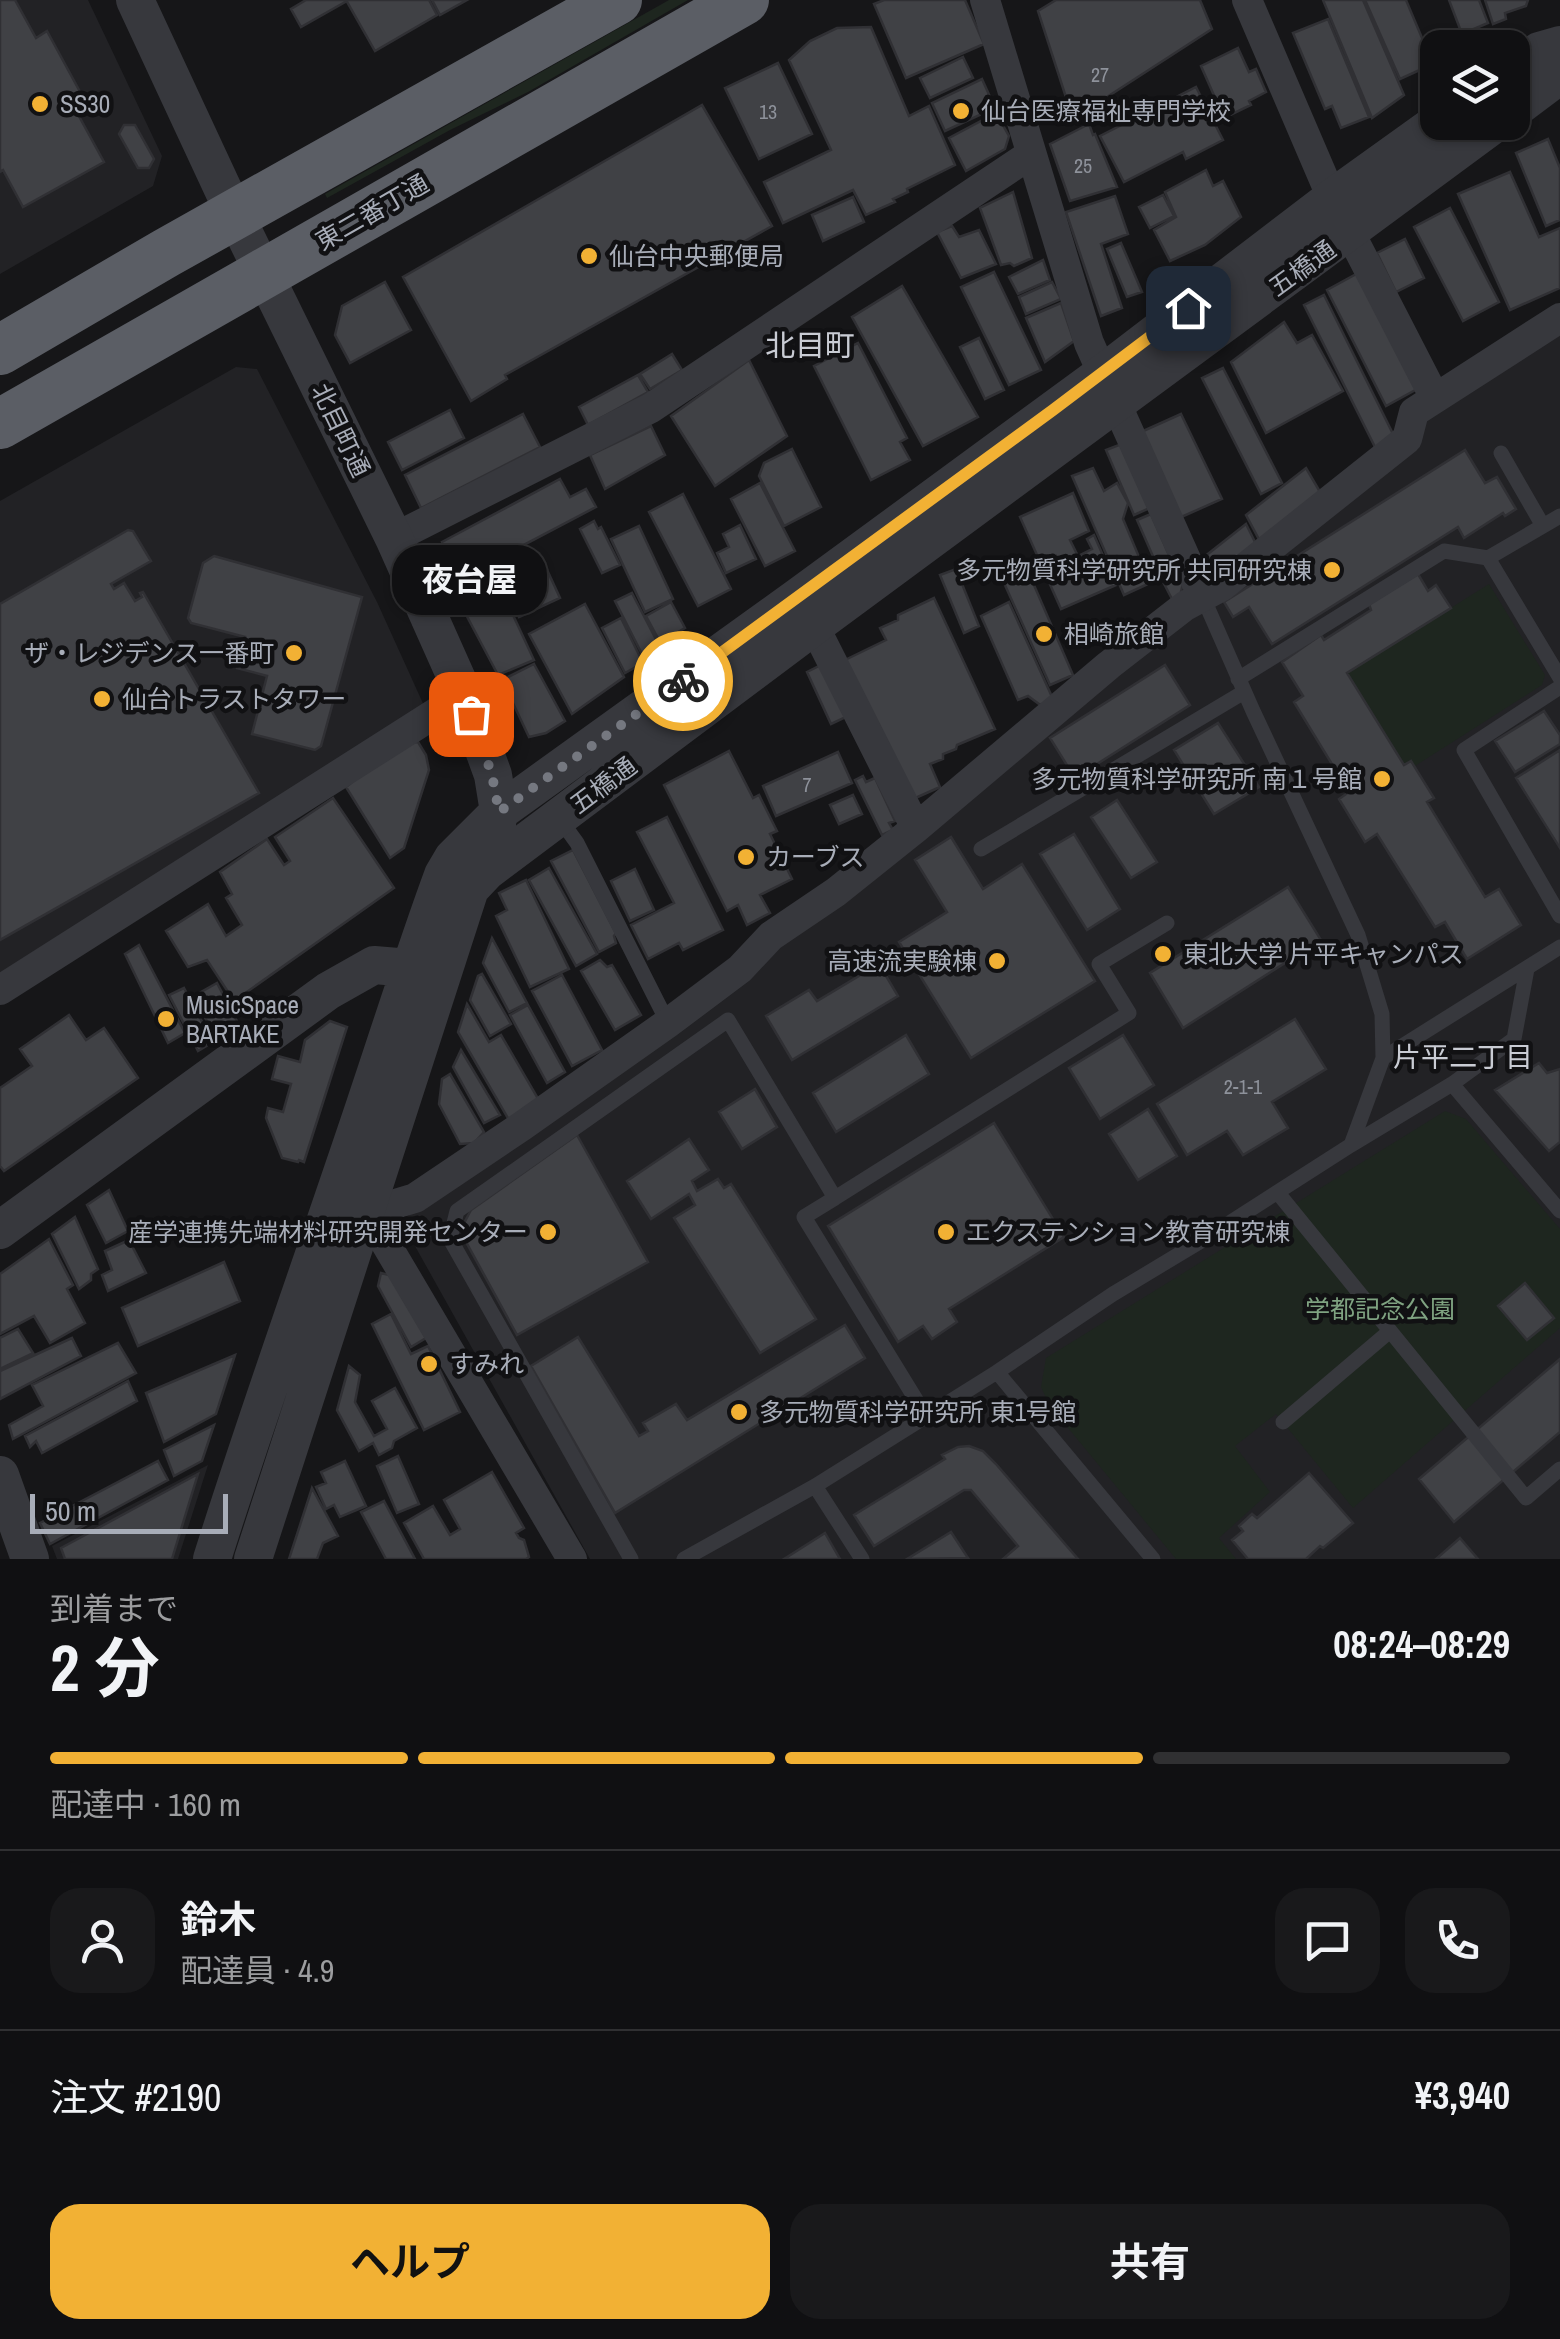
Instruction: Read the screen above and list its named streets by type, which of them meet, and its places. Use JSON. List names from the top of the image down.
{
  "streets": {
    "highway": ["東二番丁通"],
    "street": ["五橋通", "北目町通"]
  },
  "crossings": [
    ["東二番丁通", "北目町通"],
    ["五橋通", "北目町通"]
  ],
  "districts": ["北目町", "片平二丁目"],
  "parks": ["学都記念公園"],
  "places": [
    "SS30",
    "仙台医療福祉専門学校",
    "仙台中央郵便局",
    "多元物質科学研究所 共同研究棟",
    "相崎旅館",
    "ザ・レジデンス一番町",
    "仙台トラストタワー",
    "夜台屋",
    "多元物質科学研究所 南１号館",
    "カーブス",
    "東北大学 片平キャンパス",
    "高速流実験棟",
    "MusicSpace BARTAKE",
    "産学連携先端材料研究開発センター",
    "エクステンション教育研究棟",
    "すみれ",
    "多元物質科学研究所 東1号館"
  ],
  "house_numbers": [
    "27",
    "13",
    "25",
    "7",
    "2-1-1"
  ],
  "scale_bar": "50 m",
  "page": {
    "bubble": "夜台屋",
    "scale": "50 m",
    "heading": ["2 分", "到着まで", "08:24–08:29"],
    "panel": [
      "鈴木",
      "配達員 · 4.9",
      "注文 #2190",
      "¥3,940"
    ],
    "bar": "配達中 · 160 m",
    "buttons": ["ヘルプ", "共有"]
  }
}
